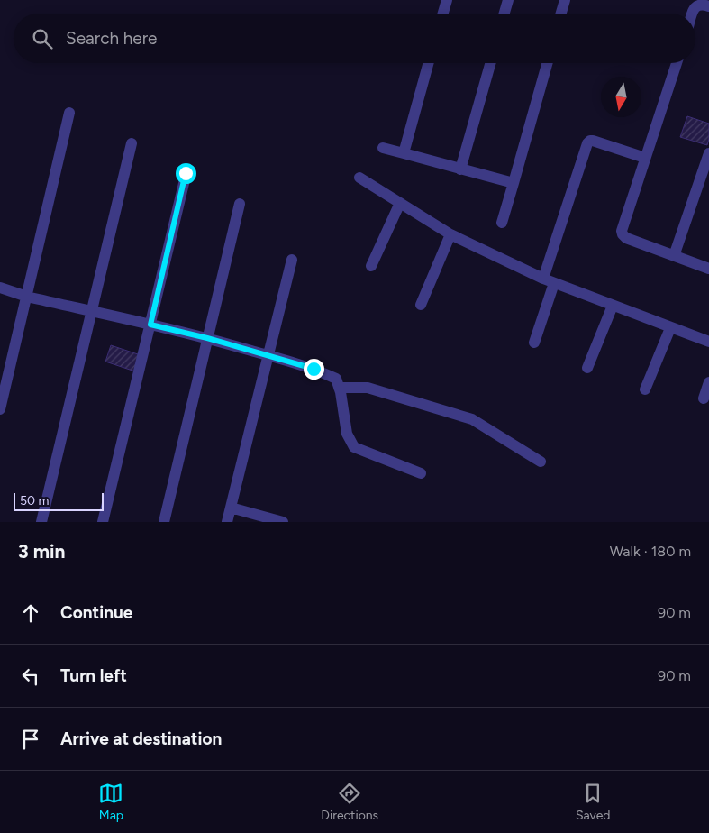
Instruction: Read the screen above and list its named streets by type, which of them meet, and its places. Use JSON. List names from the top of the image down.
{
  "scale_bar": "50 m",
  "north": "bottom",
  "page": {
    "search": "Search here",
    "scale": "50 m",
    "heading": ["3 min", "Walk · 180 m"],
    "list": [
      ["Continue", "90 m"],
      ["Turn left", "90 m"],
      "Arrive at destination"
    ],
    "nav": ["Map", "Directions", "Saved"]
  }
}
